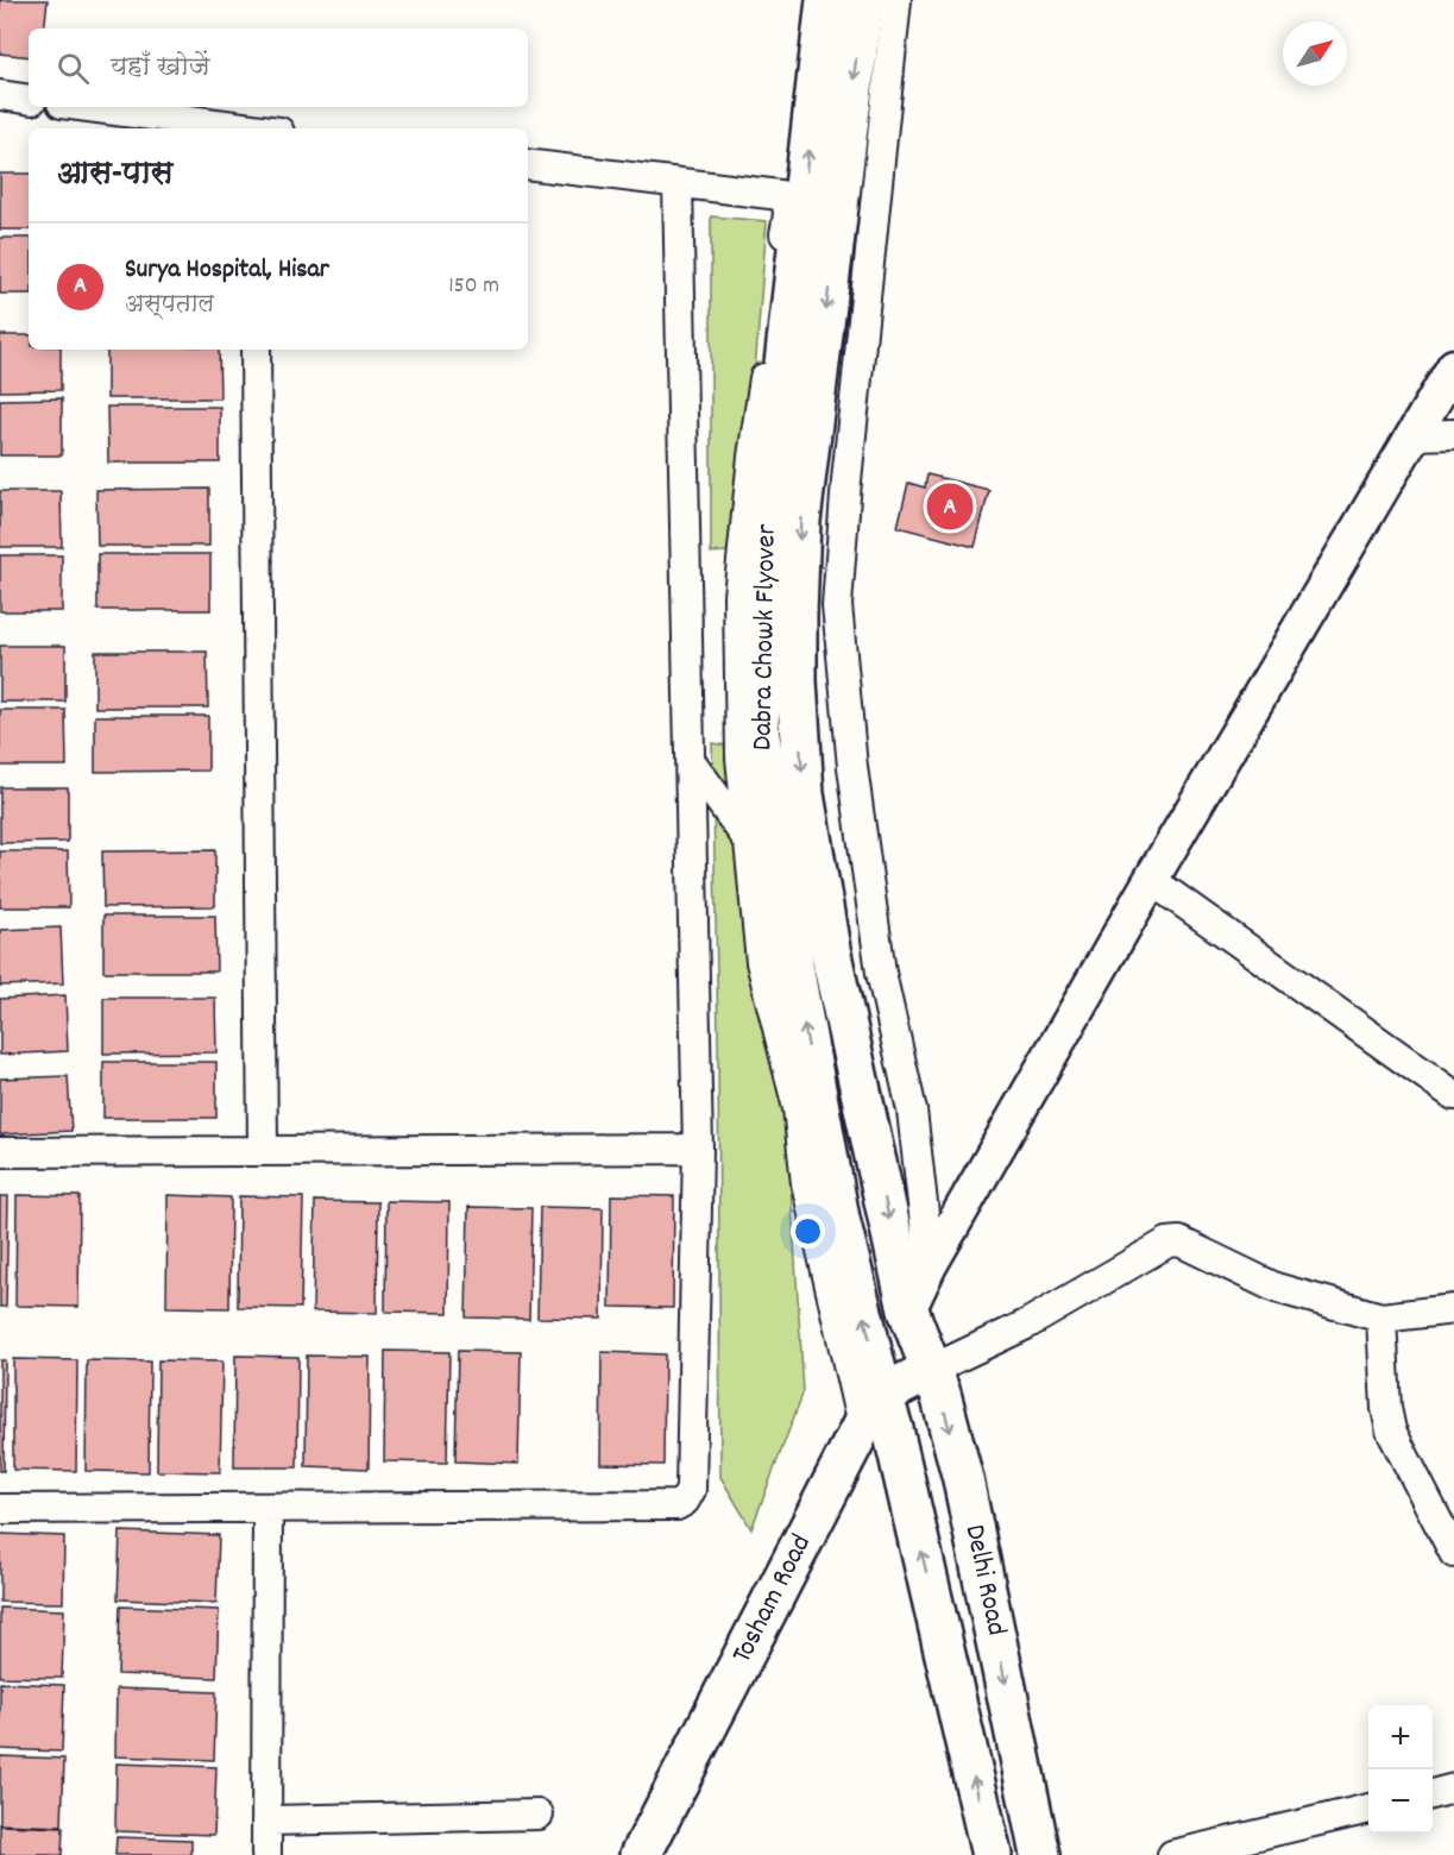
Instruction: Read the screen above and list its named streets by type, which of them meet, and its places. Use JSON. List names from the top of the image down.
{
  "streets": {
    "main road": ["Dabra Chowk Flyover", "Delhi Road", "Tosham Road"]
  },
  "crossings": [
    ["Dabra Chowk Flyover", "Delhi Road"],
    ["Dabra Chowk Flyover", "Tosham Road"],
    ["Delhi Road", "Tosham Road"]
  ],
  "north": "top right",
  "page": {
    "search": "यहाँ खोजें",
    "heading": "आस-पास",
    "list": [
      {
        "mark": "A",
        "name": "Surya Hospital, Hisar",
        "note": "अस्पताल",
        "value": "150 m"
      }
    ],
    "pins": "A",
    "map_buttons": ["+", "−"]
  }
}
